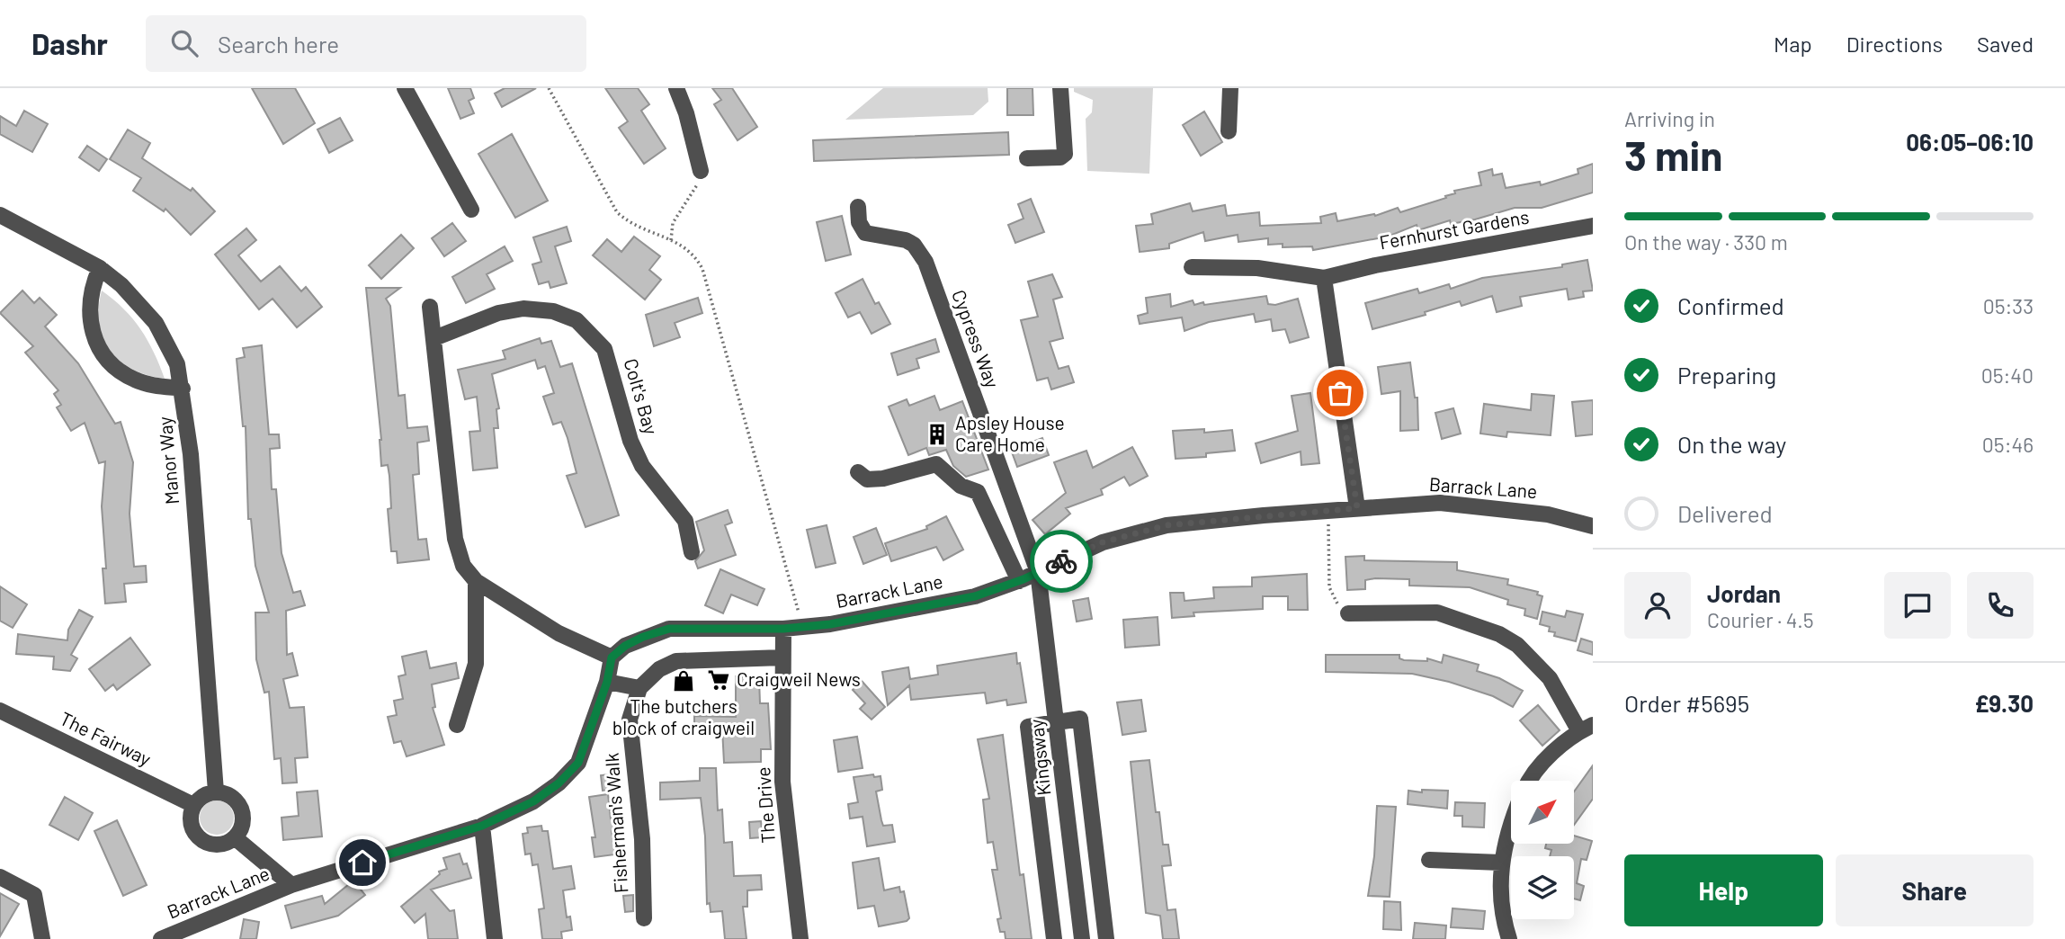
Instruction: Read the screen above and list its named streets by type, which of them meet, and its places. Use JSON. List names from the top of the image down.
{
  "streets": {
    "street": [
      "Fernhurst Gardens",
      "Cypress Way",
      "Colt's Bay",
      "Manor Way",
      "Barrack Lane",
      "The Fairway",
      "Kingsway",
      "The Drive",
      "Fisherman's Walk"
    ]
  },
  "crossings": [
    ["Cypress Way", "Barrack Lane"],
    ["Cypress Way", "Kingsway"],
    ["Manor Way", "Barrack Lane"],
    ["Manor Way", "The Fairway"],
    ["Barrack Lane", "The Fairway"],
    ["Barrack Lane", "Kingsway"],
    ["Barrack Lane", "The Drive"]
  ],
  "places": {
    "building": ["Apsley House Care Home"],
    "supermarket": ["Craigweil News"],
    "shop": ["The butchers block of craigweil"]
  },
  "north": "top right",
  "page": {
    "header": "Dashr",
    "search": "Search here",
    "nav": ["Map", "Directions", "Saved"],
    "heading": ["3 min", "Arriving in", "06:05–06:10"],
    "panel": [
      "Jordan",
      "Courier · 4.5",
      "Order #5695",
      "£9.30"
    ],
    "bar": "On the way · 330 m",
    "list": [
      ["Confirmed", "05:33"],
      ["Preparing", "05:40"],
      ["On the way", "05:46"],
      "Delivered"
    ],
    "buttons": ["Help", "Share"]
  }
}
